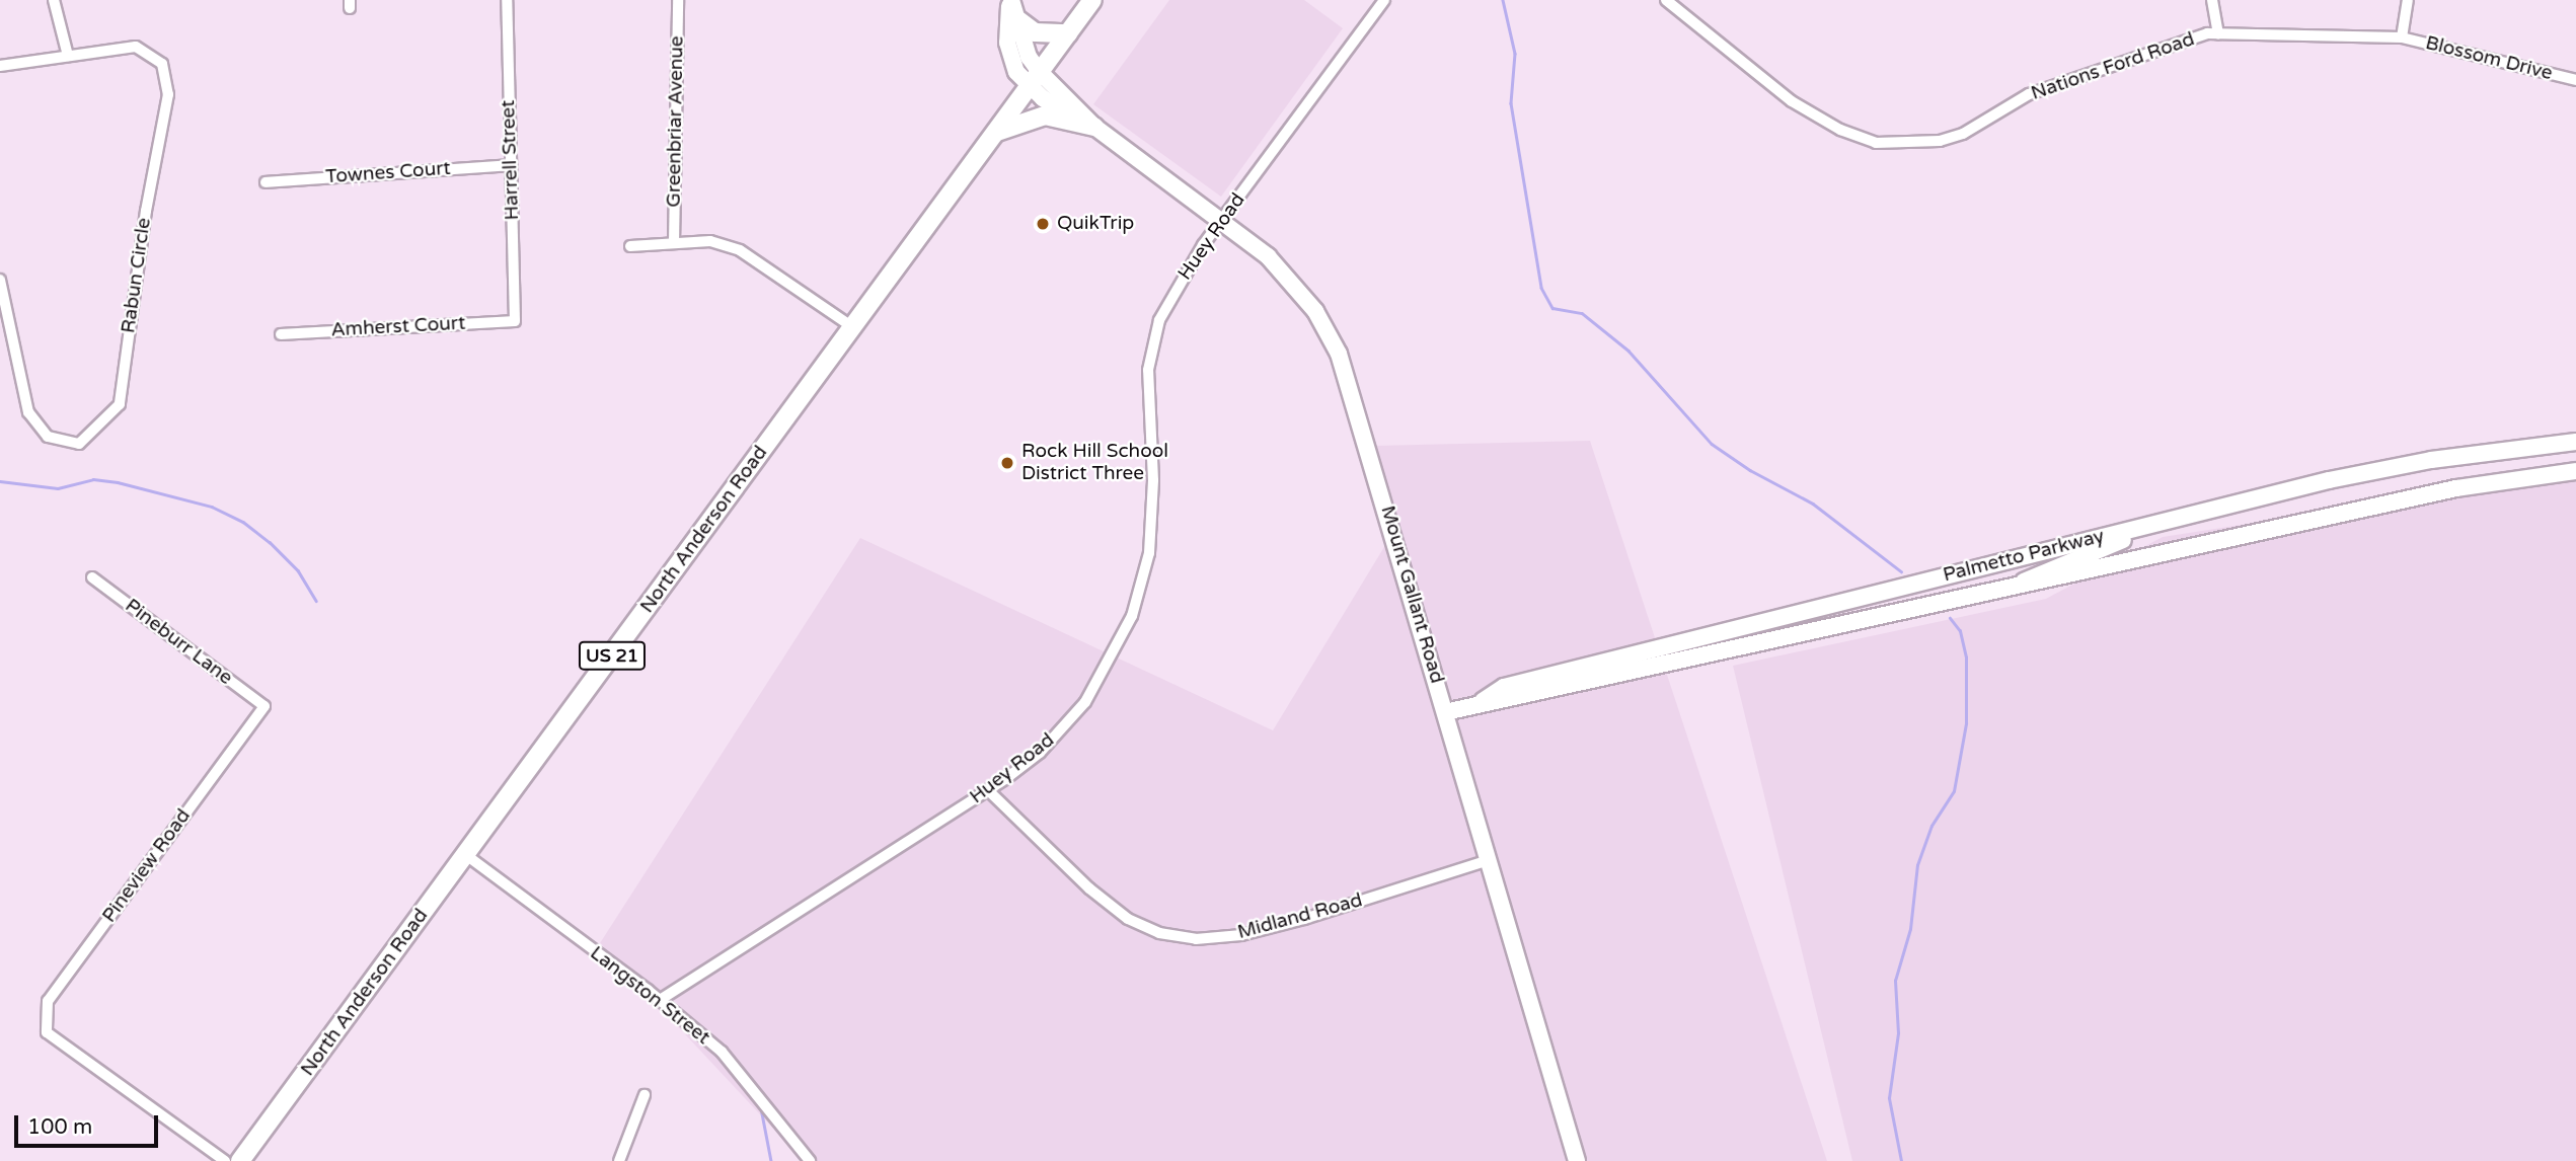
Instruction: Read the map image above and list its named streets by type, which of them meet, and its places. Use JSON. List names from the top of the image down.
{
  "streets": {
    "main road": ["North Anderson Road", "US 21"],
    "street": [
      "Blossom Drive",
      "Nations Ford Road",
      "Greenbriar Avenue",
      "Harrell Street",
      "Townes Court",
      "Huey Road",
      "Rabun Circle",
      "Amherst Court",
      "Palmetto Parkway",
      "Mount Gallant Road",
      "Pineburr Lane",
      "Pineview Road",
      "Midland Road",
      "Langston Street"
    ]
  },
  "crossings": [
    ["Blossom Drive", "Nations Ford Road"],
    ["Harrell Street", "Townes Court"],
    ["Harrell Street", "Amherst Court"],
    ["Huey Road", "Mount Gallant Road"],
    ["Huey Road", "Midland Road"],
    ["Huey Road", "Langston Street"],
    ["North Anderson Road", "Mount Gallant Road"],
    ["North Anderson Road", "Langston Street"],
    ["Palmetto Parkway", "Mount Gallant Road"],
    ["Mount Gallant Road", "Midland Road"],
    ["Pineburr Lane", "Pineview Road"]
  ],
  "places": ["QuikTrip", "Rock Hill School District Three"],
  "scale_bar": "100 m"
}
